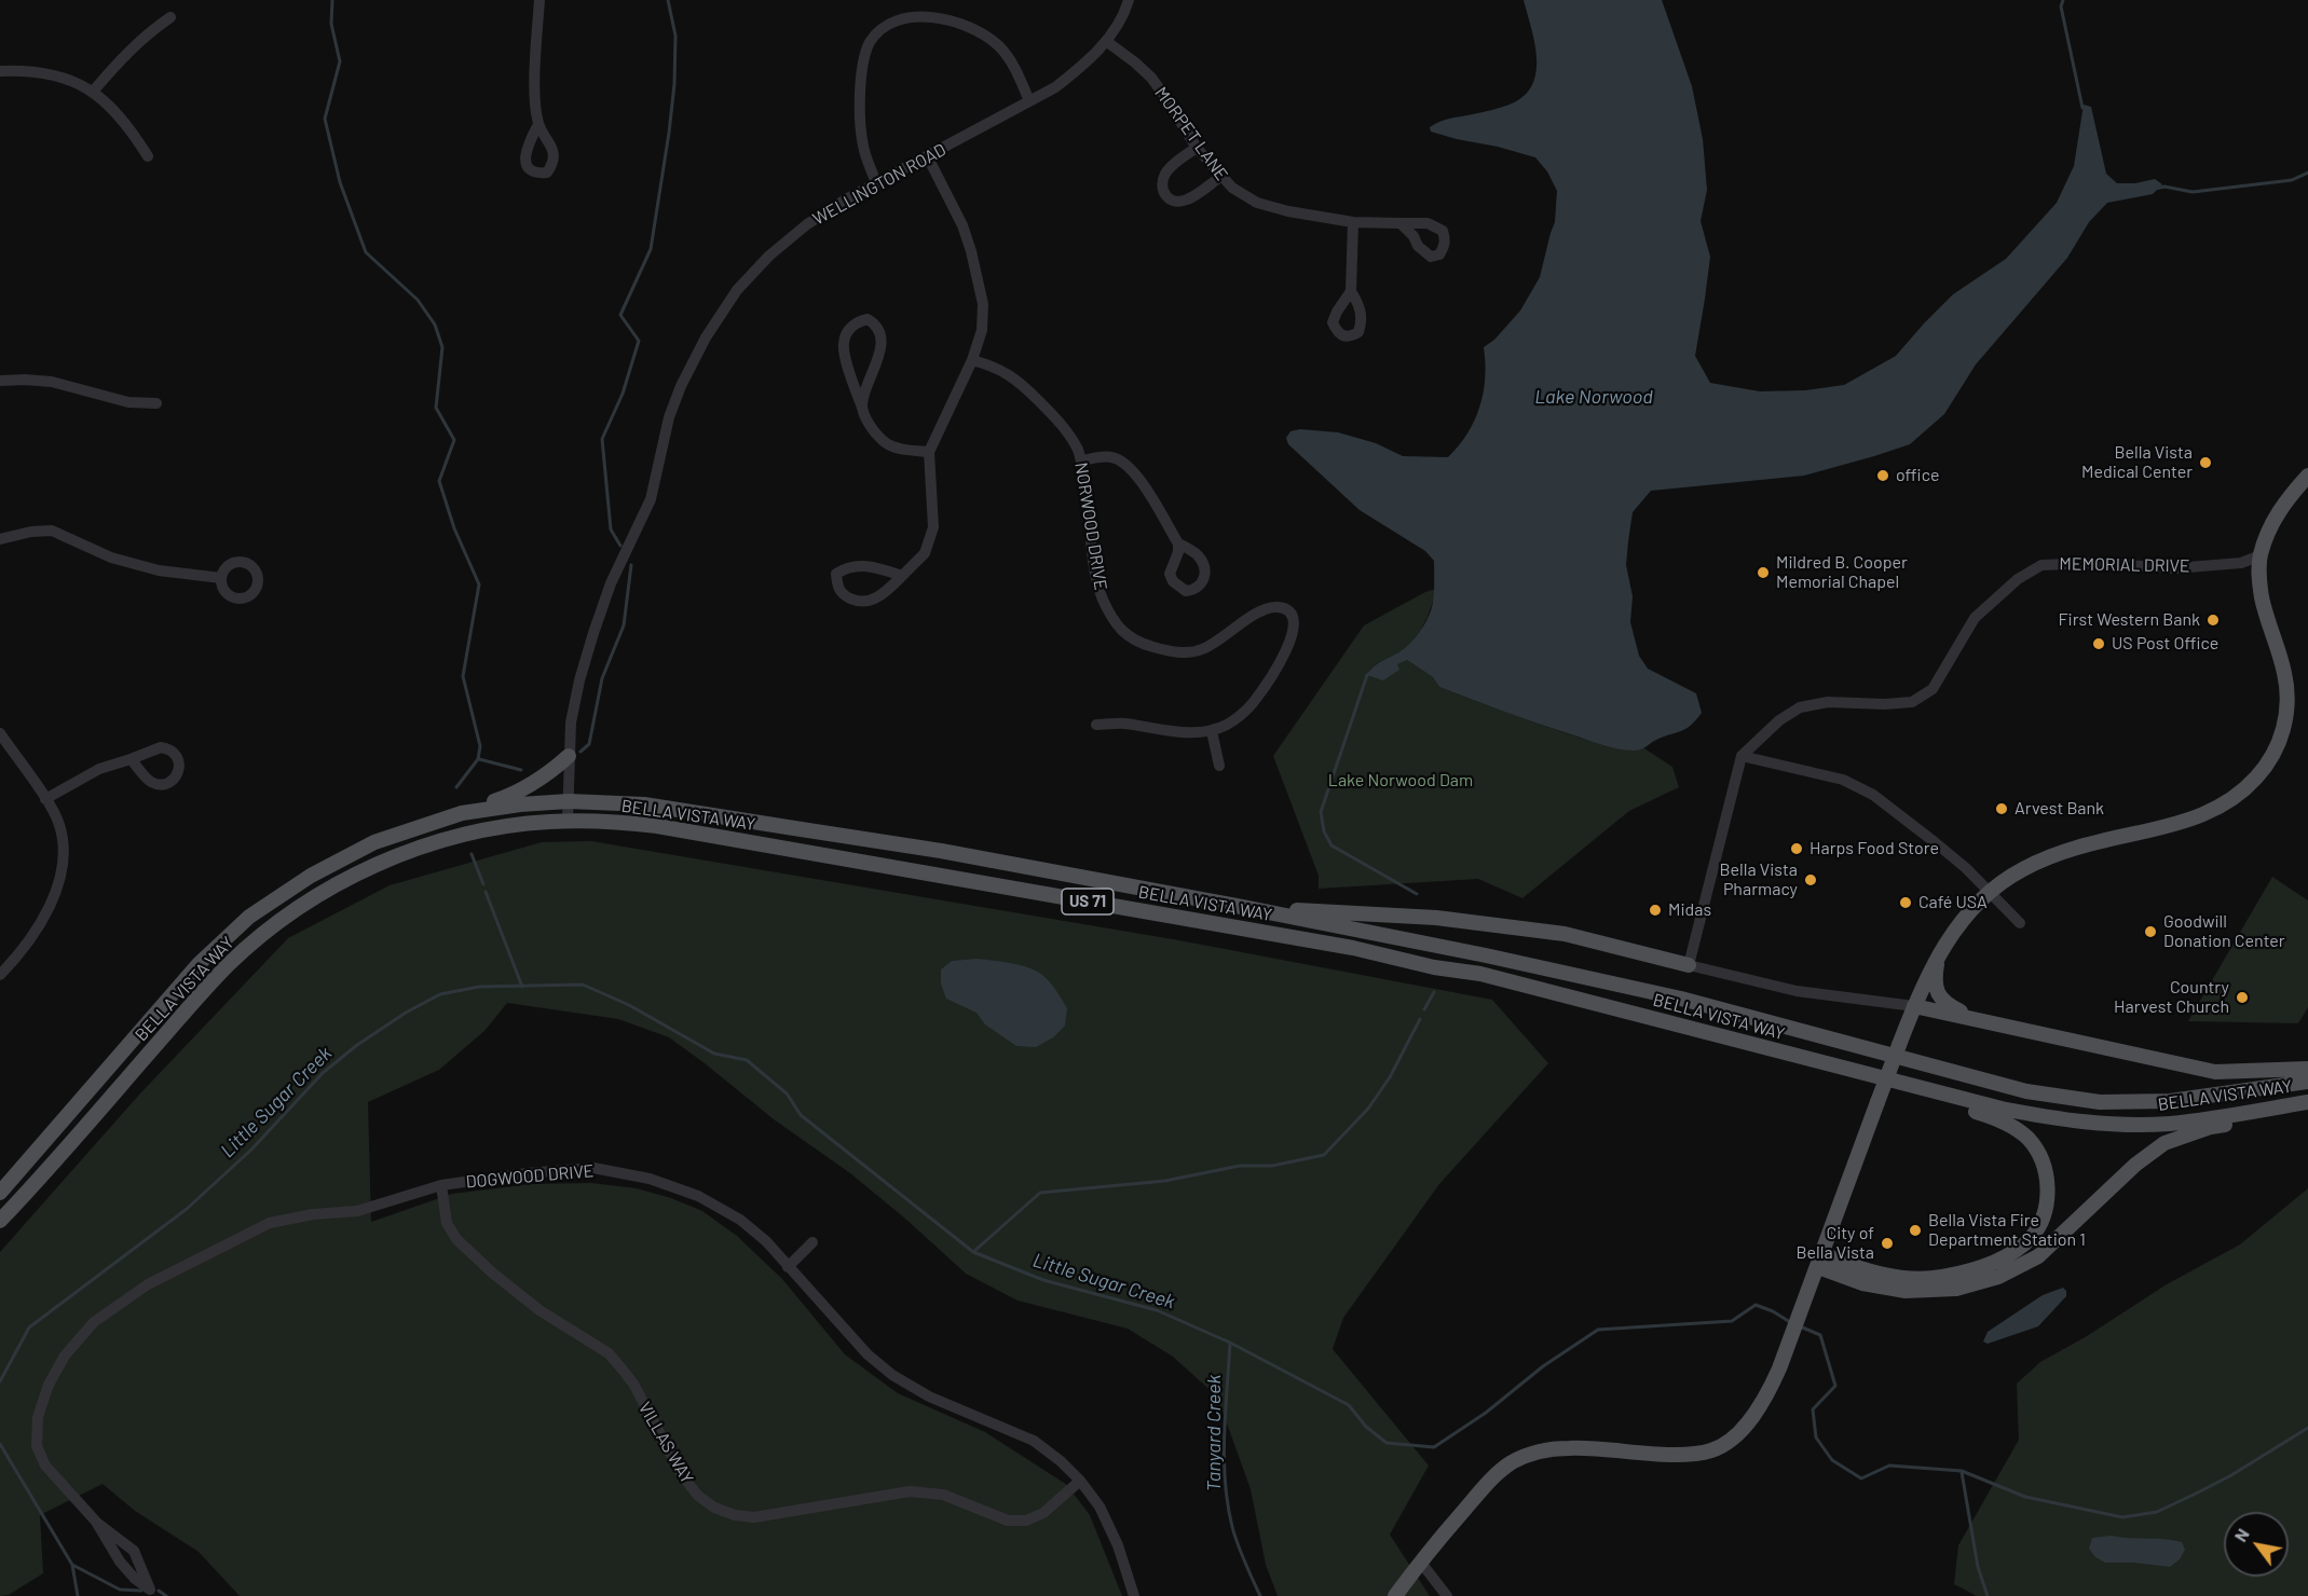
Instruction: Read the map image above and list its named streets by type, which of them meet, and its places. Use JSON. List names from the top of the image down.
{
  "streets": {
    "main road": ["BELLA VISTA WAY", "US 71"],
    "street": [
      "MORPET LANE",
      "WELLINGTON ROAD",
      "NORWOOD DRIVE",
      "MEMORIAL DRIVE",
      "DOGWOOD DRIVE",
      "VILLAS WAY"
    ]
  },
  "crossings": [
    ["MORPET LANE", "WELLINGTON ROAD"],
    ["WELLINGTON ROAD", "BELLA VISTA WAY"],
    ["DOGWOOD DRIVE", "VILLAS WAY"]
  ],
  "water": ["Lake Norwood", "Little Sugar Creek", "Tanyard Creek"],
  "parks": ["Lake Norwood Dam"],
  "places": [
    "Bella Vista Medical Center",
    "office",
    "Mildred B. Cooper Memorial Chapel",
    "First Western Bank",
    "US Post Office",
    "Arvest Bank",
    "Harps Food Store",
    "Bella Vista Pharmacy",
    "Café USA",
    "Midas",
    "Goodwill Donation Center",
    "Country Harvest Church",
    "Bella Vista Fire Department Station 1",
    "City of Bella Vista"
  ],
  "north": "top left"
}
